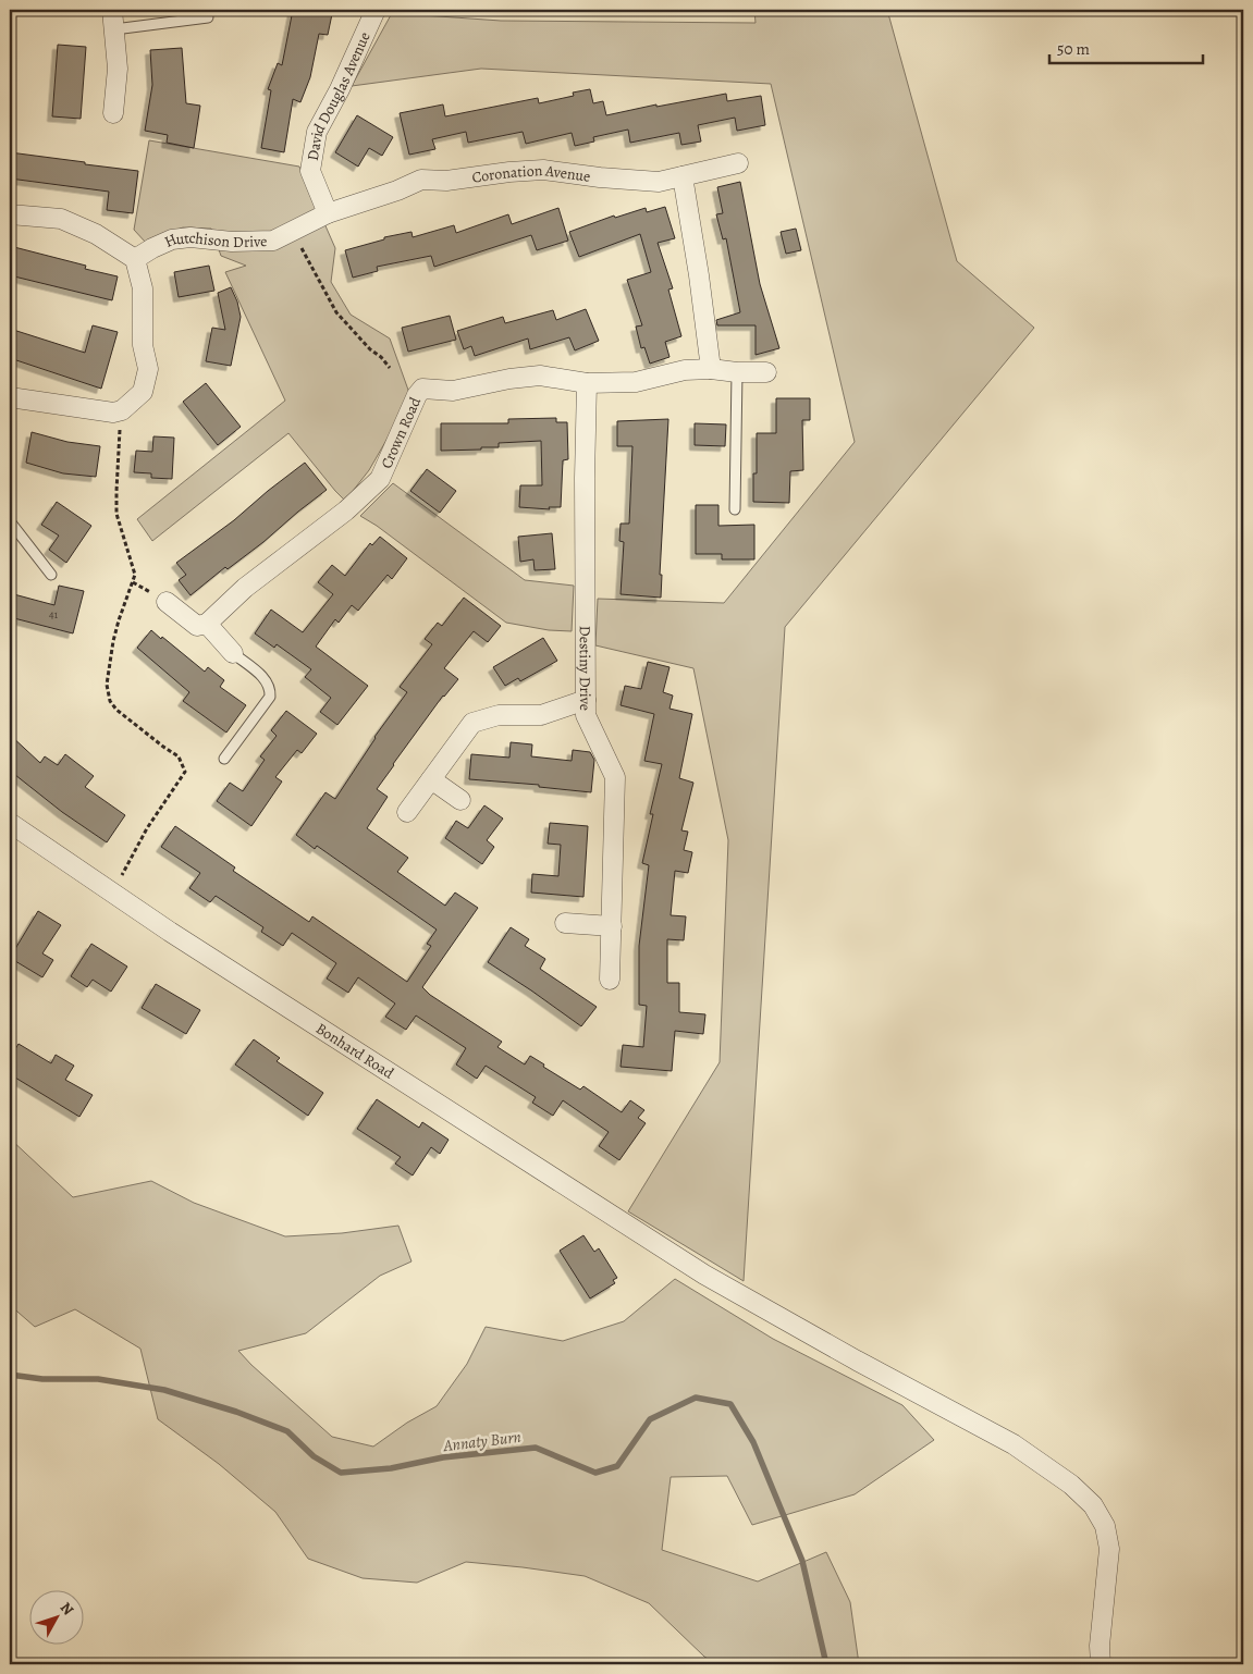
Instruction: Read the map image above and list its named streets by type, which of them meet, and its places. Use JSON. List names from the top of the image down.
{
  "streets": {
    "street": [
      "David Douglas Avenue",
      "Coronation Avenue",
      "Hutchison Drive",
      "Crown Road",
      "Destiny Drive",
      "Bonhard Road"
    ]
  },
  "crossings": [
    ["David Douglas Avenue", "Coronation Avenue"],
    ["David Douglas Avenue", "Hutchison Drive"],
    ["Coronation Avenue", "Hutchison Drive"],
    ["Crown Road", "Destiny Drive"]
  ],
  "water": ["Annaty Burn"],
  "house_numbers": ["41"],
  "scale_bar": "50 m",
  "north": "top right"
}
